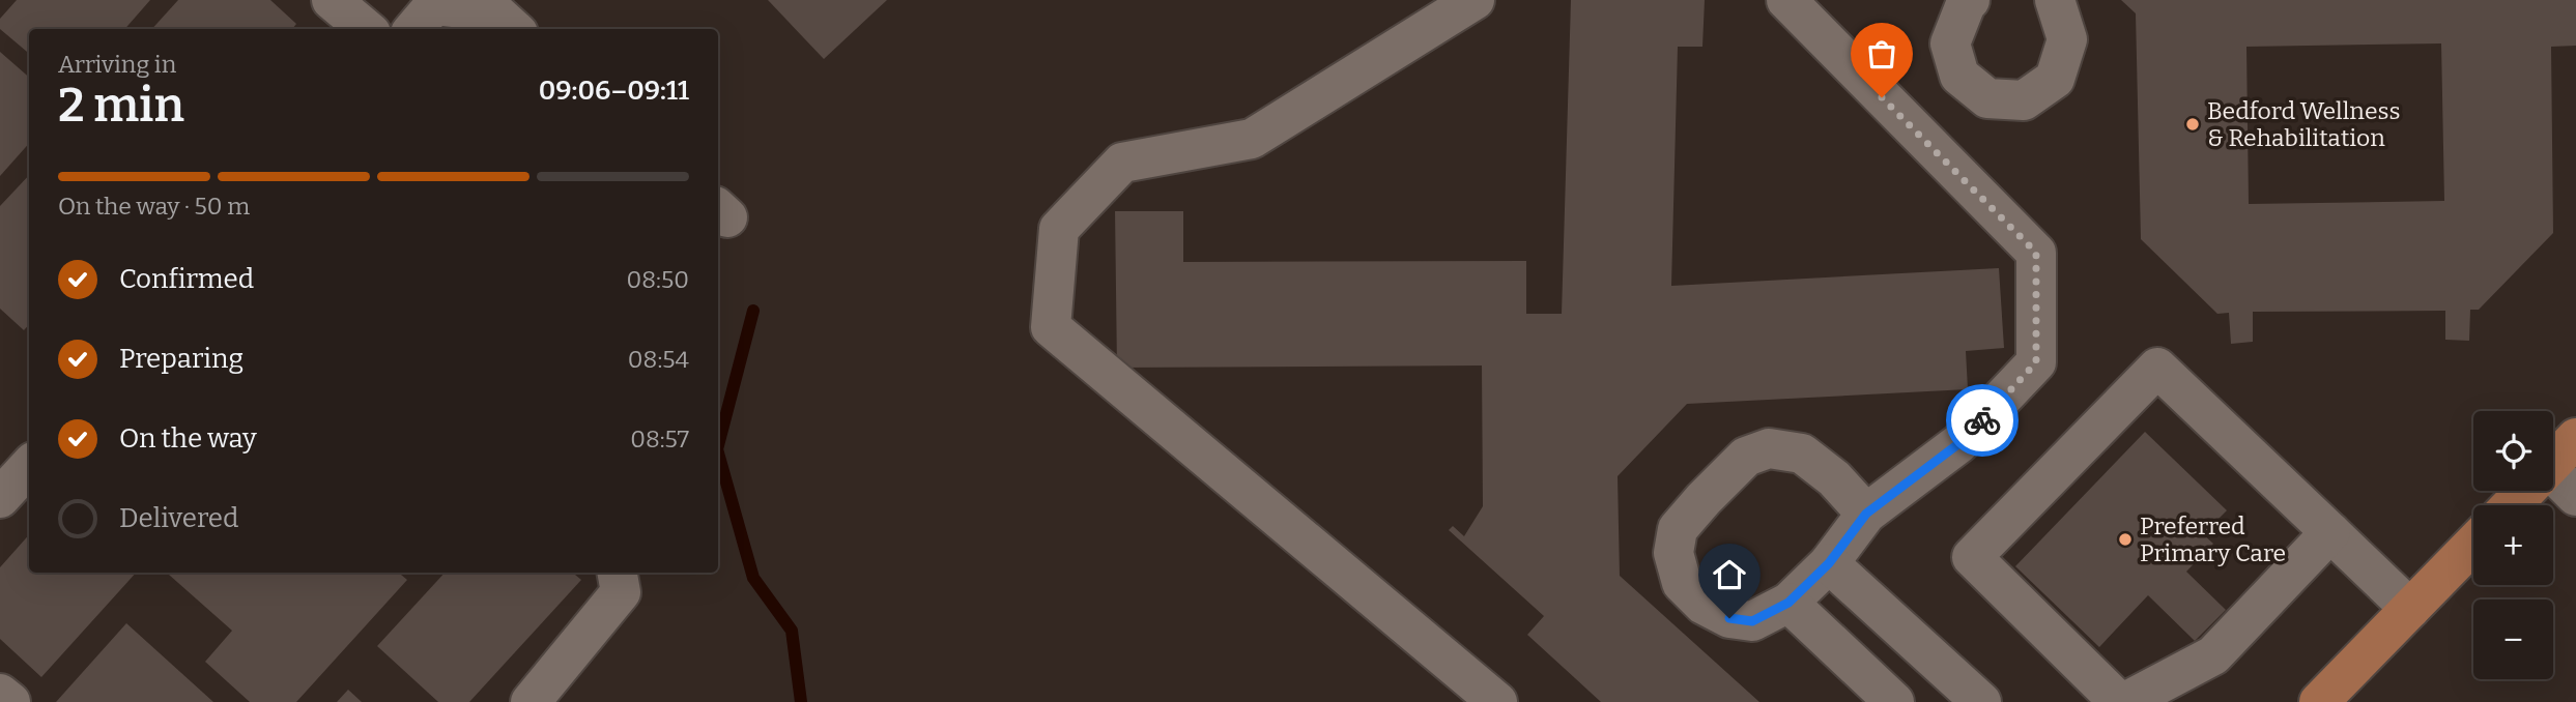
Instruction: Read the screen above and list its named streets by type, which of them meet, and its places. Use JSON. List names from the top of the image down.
{
  "places": ["Bedford Wellness & Rehabilitation", "Preferred Primary Care"],
  "page": {
    "heading": ["2 min", "Arriving in", "09:06–09:11"],
    "bar": "On the way · 50 m",
    "list": [
      ["Confirmed", "08:50"],
      ["Preparing", "08:54"],
      ["On the way", "08:57"],
      "Delivered"
    ],
    "map_buttons": ["+", "−"]
  }
}
